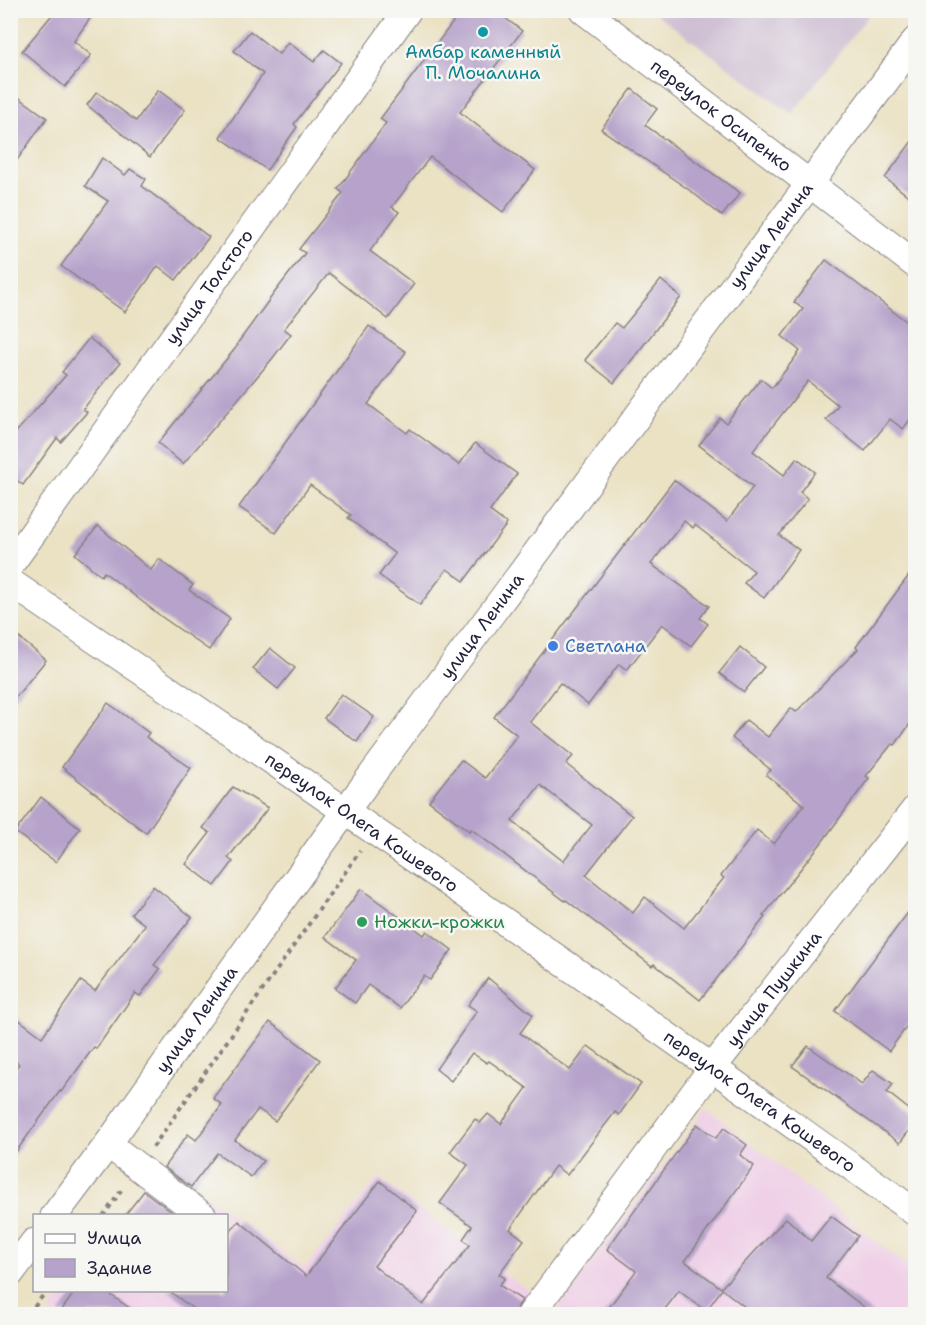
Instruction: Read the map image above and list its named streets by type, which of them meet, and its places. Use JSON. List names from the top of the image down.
{
  "streets": {
    "street": [
      "переулок Осипенко",
      "улица Ленина",
      "улица Толстого",
      "переулок Олега Кошевого",
      "улица Пушкина"
    ]
  },
  "crossings": [
    ["переулок Осипенко", "улица Ленина"],
    ["улица Ленина", "переулок Олега Кошевого"],
    ["переулок Олега Кошевого", "улица Пушкина"]
  ],
  "places": ["Амбар каменный П. Мочалина", "Светлана", "Ножки-крожки"],
  "legend": ["Улица", "Здание"]
}
